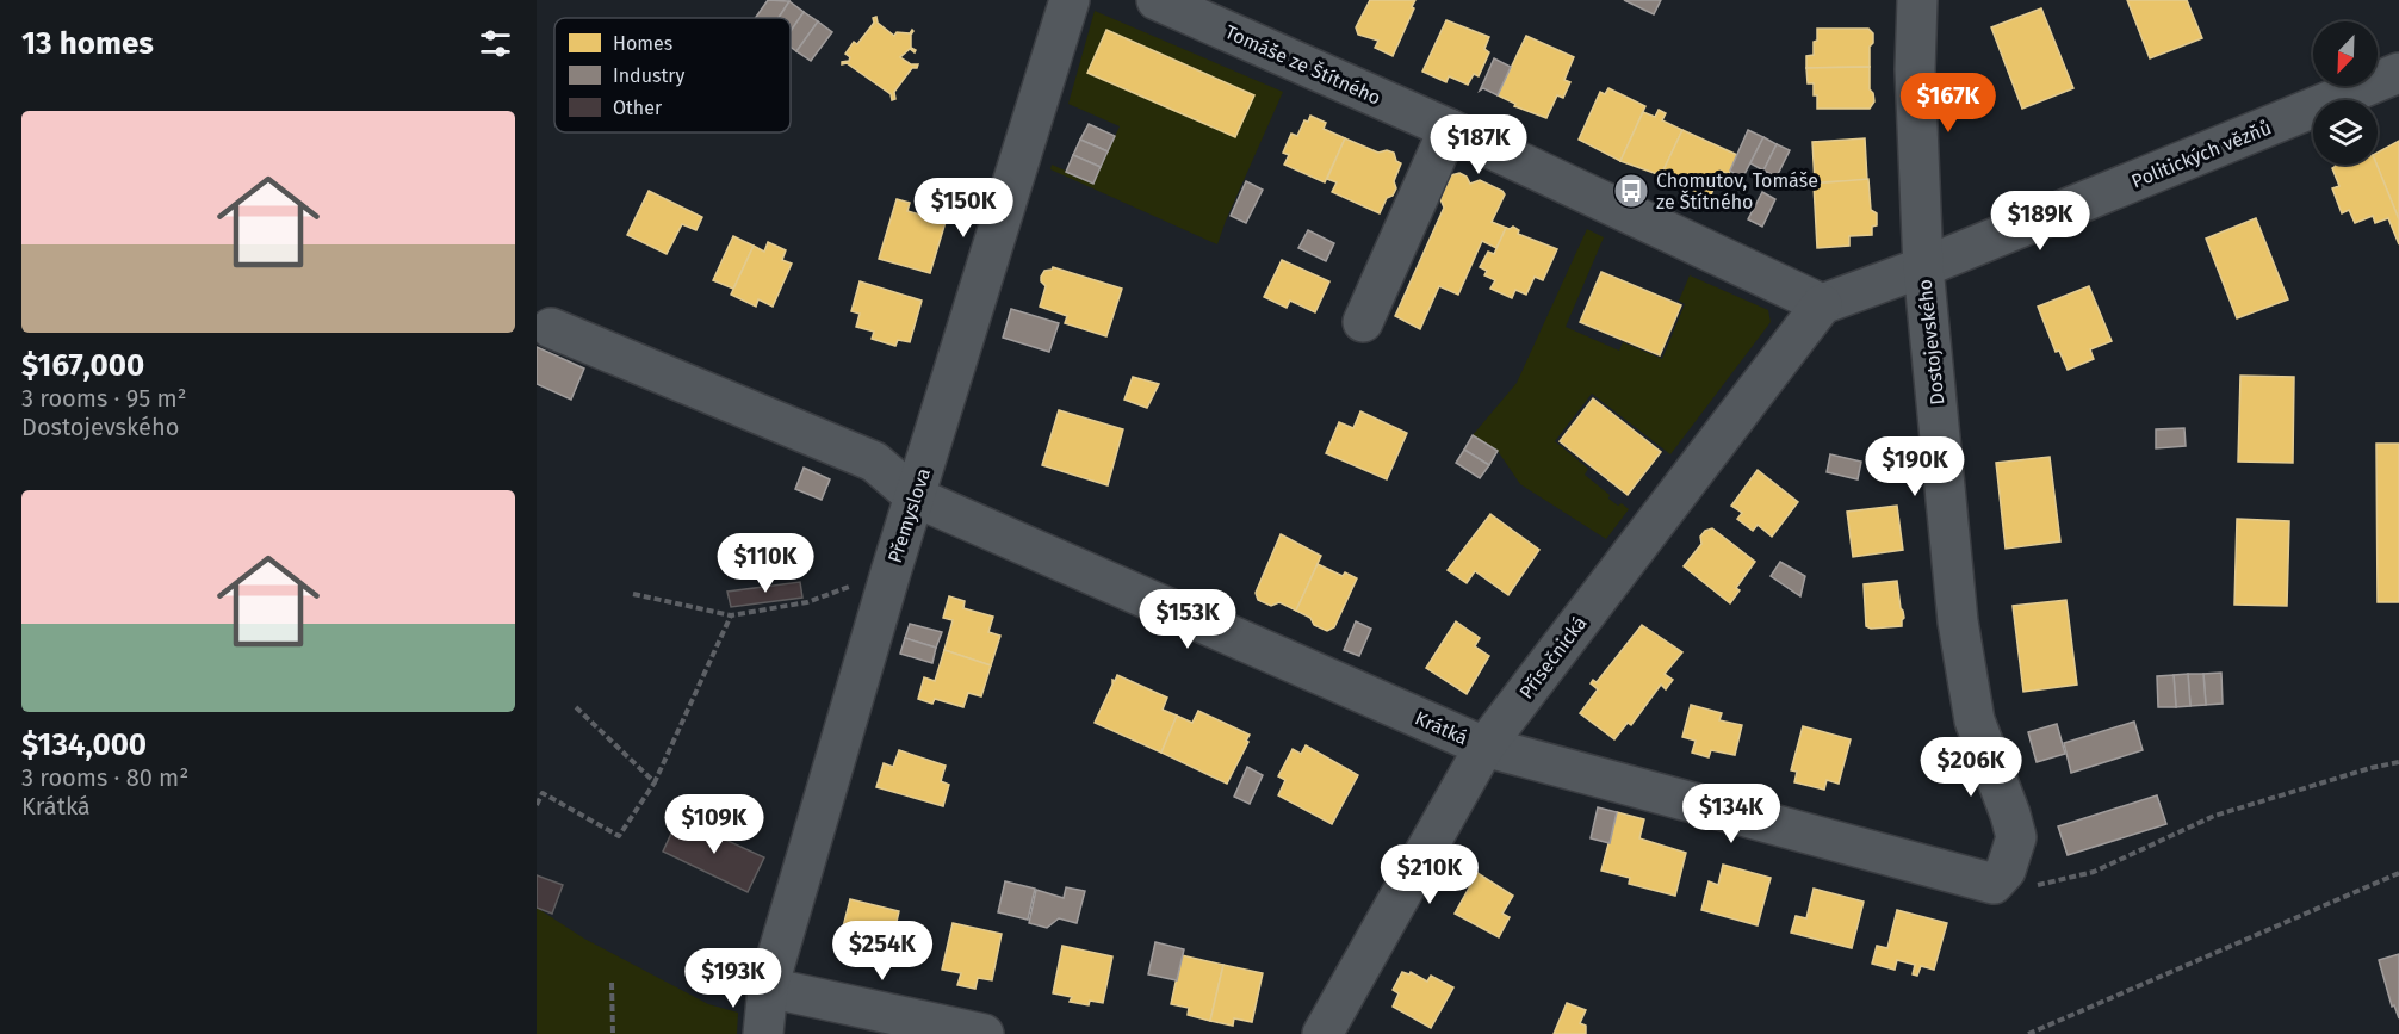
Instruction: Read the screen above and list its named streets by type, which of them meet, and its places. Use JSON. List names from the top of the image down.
{
  "streets": {
    "street": [
      "Tomáše ze Štítného",
      "Politických vězňů",
      "Dostojevského",
      "Přemyslova",
      "Přísečnická",
      "Krátká"
    ]
  },
  "crossings": [
    ["Tomáše ze Štítného", "Přísečnická"],
    ["Politických vězňů", "Dostojevského"],
    ["Dostojevského", "Krátká"],
    ["Přemyslova", "Krátká"],
    ["Přísečnická", "Krátká"]
  ],
  "places": {
    "bus stop": ["Chomutov, Tomáše ze Štítného"]
  },
  "legend": ["Homes", "Industry", "Other"],
  "north": "bottom left",
  "page": {
    "heading": "13 homes",
    "price": [
      "$167K",
      "$187K",
      "$150K",
      "$189K",
      "$190K",
      "$110K",
      "$153K",
      "$206K",
      "$134K",
      "$109K",
      "$210K",
      "$254K",
      "$193K"
    ],
    "list": [
      {
        "name": "$167,000",
        "note": "3 rooms · 95 m² · Dostojevského"
      },
      {
        "name": "$134,000",
        "note": "3 rooms · 80 m² · Krátká"
      }
    ]
  }
}
